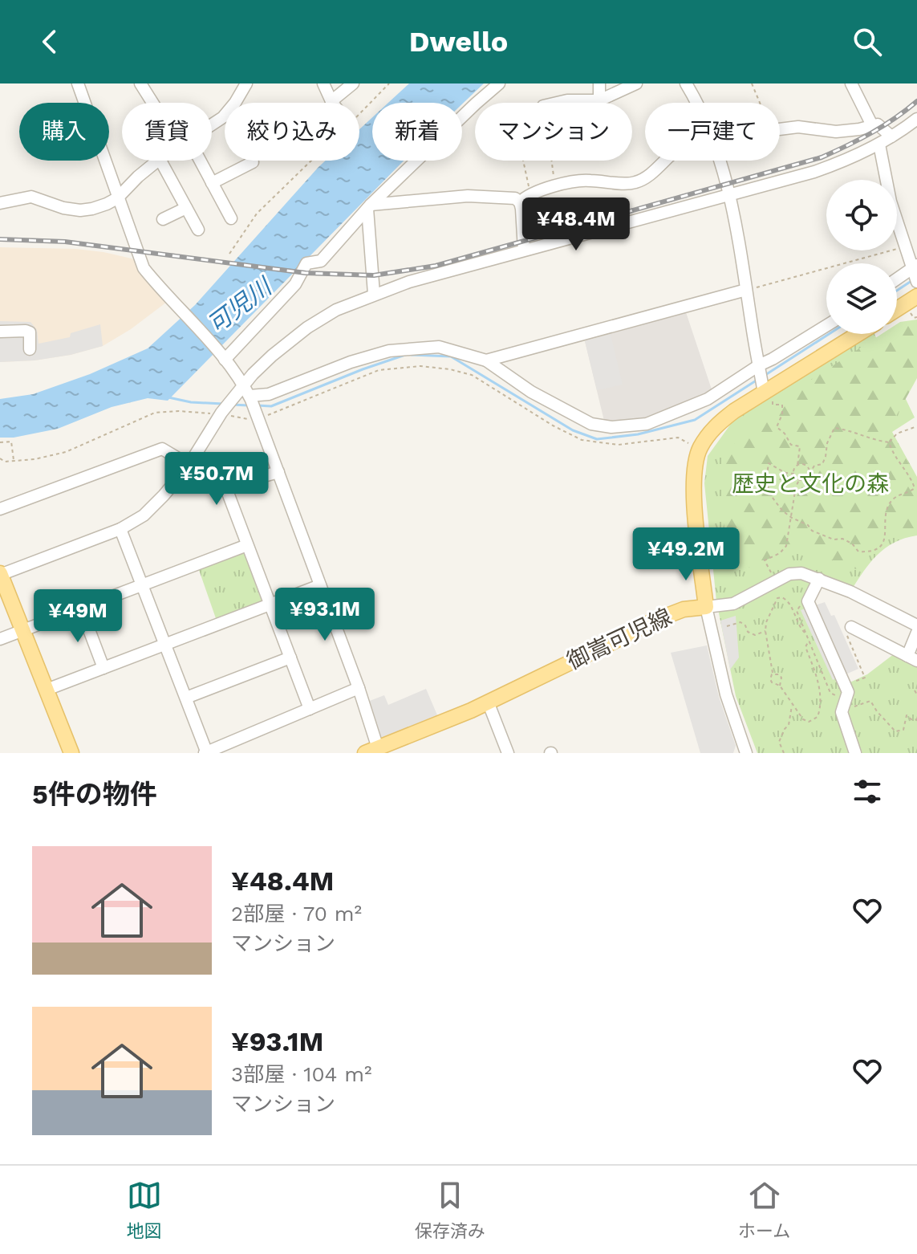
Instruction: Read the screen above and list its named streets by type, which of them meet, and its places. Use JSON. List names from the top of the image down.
{
  "streets": {
    "main road": ["御嵩可児線"]
  },
  "water": ["可児川"],
  "parks": ["歴史と文化の森"],
  "page": {
    "header": "Dwello",
    "chip": [
      "購入",
      "賃貸",
      "絞り込み",
      "新着",
      "マンション",
      "一戸建て"
    ],
    "price": [
      "¥48.4M",
      "¥50.7M",
      "¥49.2M",
      "¥93.1M",
      "¥49M"
    ],
    "heading": "5件の物件",
    "list": [
      {
        "name": "¥48.4M",
        "note": "2部屋 · 70 m² · マンション"
      },
      {
        "name": "¥93.1M",
        "note": "3部屋 · 104 m² · マンション"
      }
    ],
    "tabs": ["地図", "保存済み", "ホーム"]
  }
}
